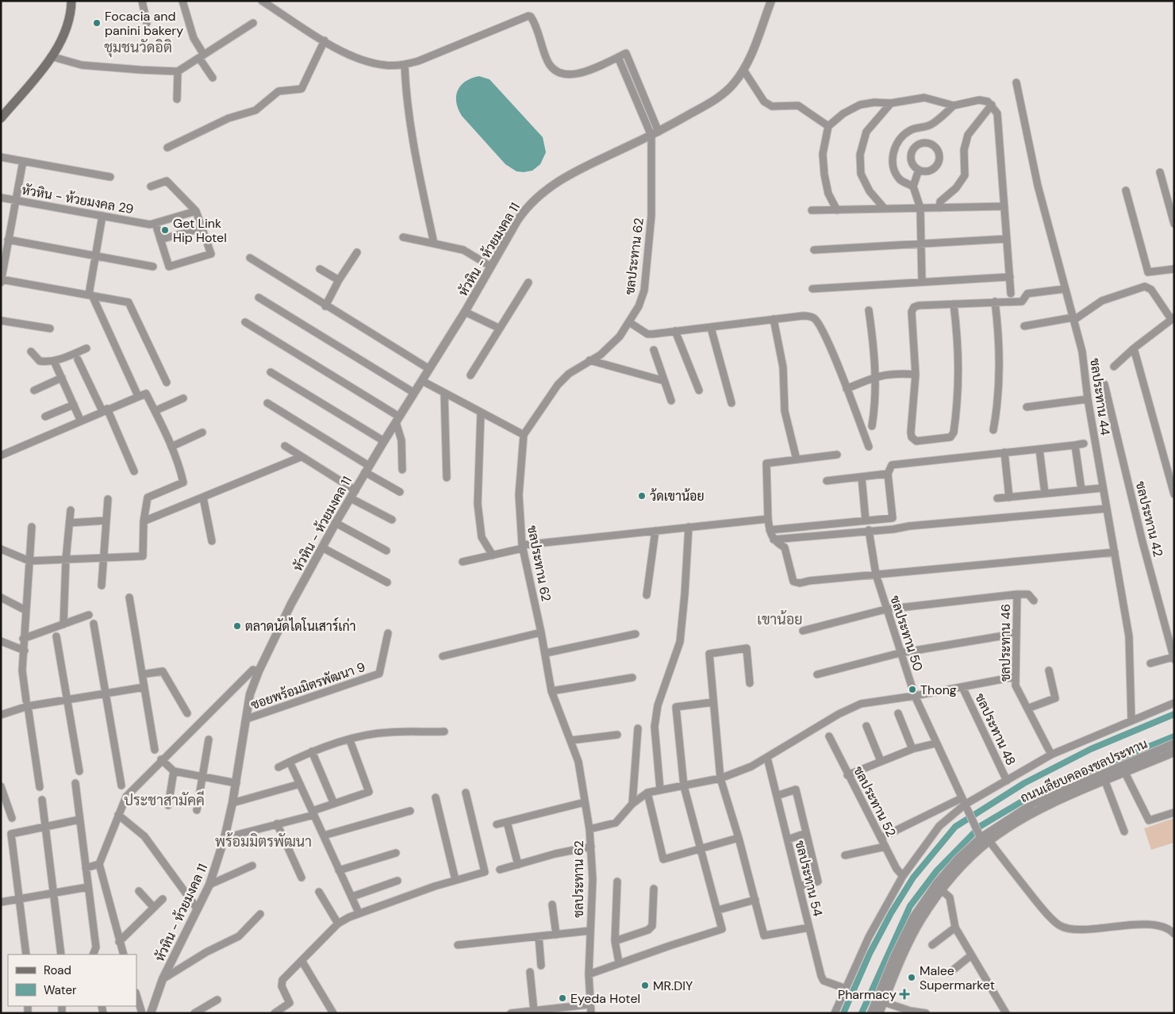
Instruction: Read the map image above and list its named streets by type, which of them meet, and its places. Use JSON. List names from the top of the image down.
{
  "streets": {
    "street": [
      "หัวหิน - ห้วยมงคล 29",
      "หัวหิน - ห้วยมงคล 11",
      "ชลประทาน 62",
      "ชลประทาน 44",
      "ชลประทาน 42",
      "ชลประทาน 50",
      "ชลประทาน 46",
      "ซอยพร้อมมิตรพัฒนา 9",
      "ชลประทาน 48",
      "ถนนเลียบคลองชลประทาน",
      "ชลประทาน 52",
      "ชลประทาน 54"
    ]
  },
  "crossings": [
    ["หัวหิน - ห้วยมงคล 11", "ชลประทาน 62"],
    ["หัวหิน - ห้วยมงคล 11", "ซอยพร้อมมิตรพัฒนา 9"],
    ["ชลประทาน 50", "ถนนเลียบคลองชลประทาน"]
  ],
  "districts": [
    "ชุมชนวัดอิติ",
    "เขาน้อย",
    "ประชาสามัคคี",
    "พร้อมมิตรพัฒนา"
  ],
  "places": {
    "other": [
      "Focacia and panini bakery",
      "Get Link Hip Hotel",
      "ว้ดเขาน้อย",
      "ตลาดนัดไดโนเสาร์เก่า",
      "Thong",
      "Malee Supermarket",
      "MR.DIY",
      "Eyeda Hotel"
    ],
    "health": ["Pharmacy"]
  },
  "legend": ["Road", "Water"]
}
